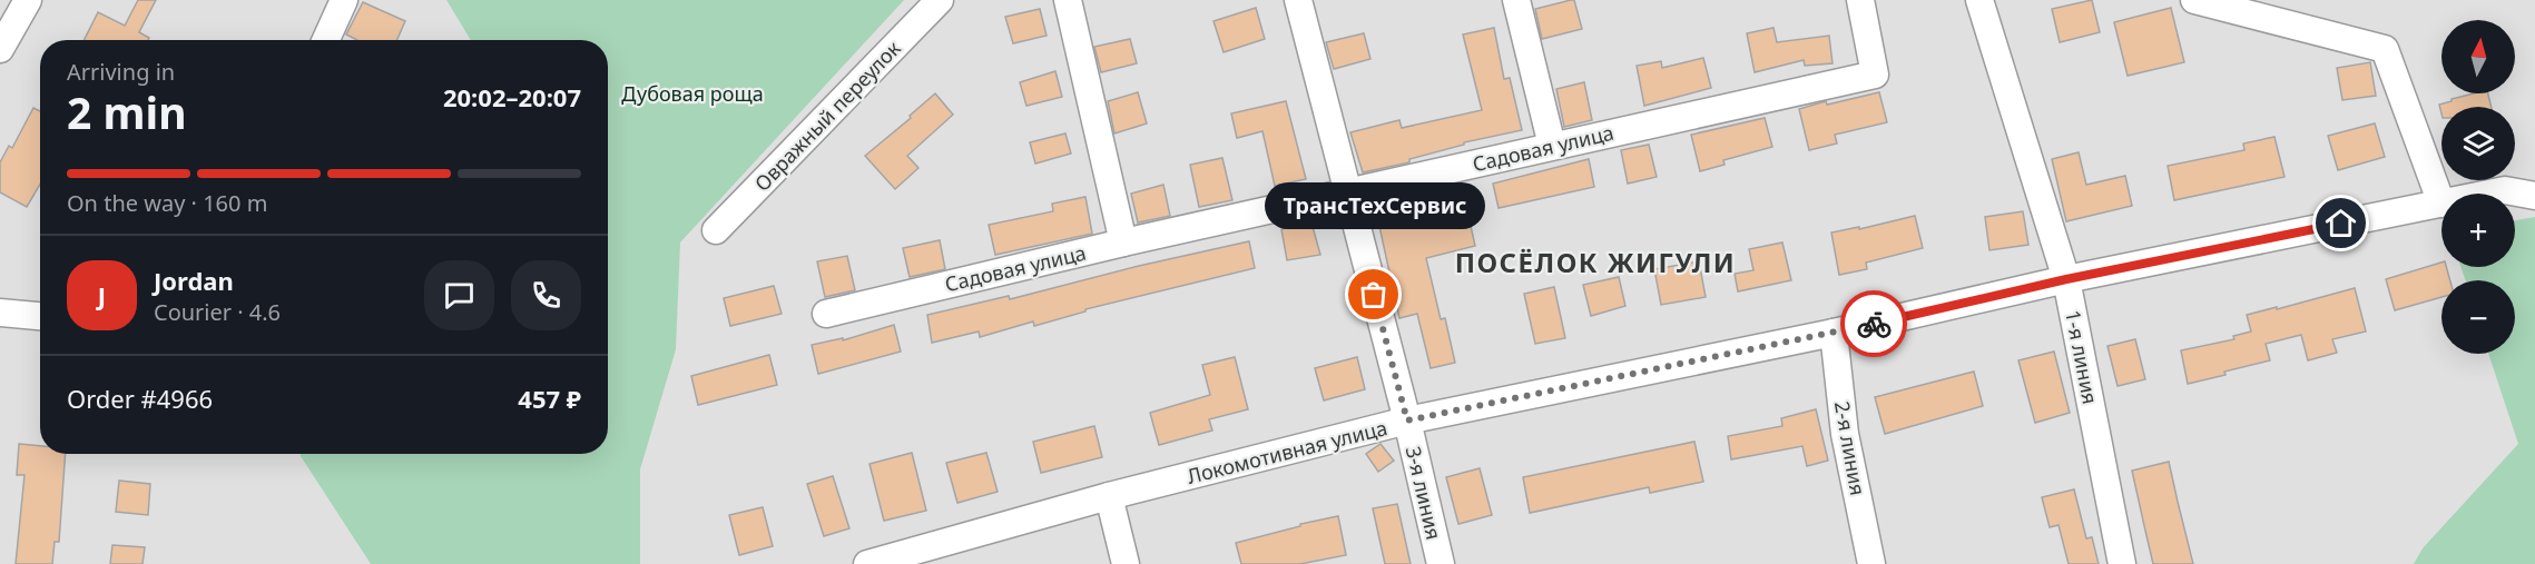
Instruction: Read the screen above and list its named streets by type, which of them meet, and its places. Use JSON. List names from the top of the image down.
{
  "streets": {
    "street": [
      "Овражный переулок",
      "Садовая улица",
      "1-я линия",
      "2-я линия",
      "Локомотивная улица",
      "3-я линия"
    ]
  },
  "crossings": [
    ["Садовая улица", "3-я линия"],
    ["1-я линия", "Локомотивная улица"],
    ["2-я линия", "Локомотивная улица"],
    ["Локомотивная улица", "3-я линия"]
  ],
  "districts": ["ПОСЁЛОК ЖИГУЛИ"],
  "parks": ["Дубовая роща"],
  "places": ["ТрансТехСервис"],
  "north": "top",
  "page": {
    "map_buttons": ["+", "−"],
    "heading": ["2 min", "Arriving in", "20:02–20:07"],
    "panel": [
      "Jordan",
      "Courier · 4.6",
      "Order #4966",
      "457 ₽"
    ],
    "bar": "On the way · 160 m",
    "bubble": "ТрансТехСервис",
    "round": "J"
  }
}
